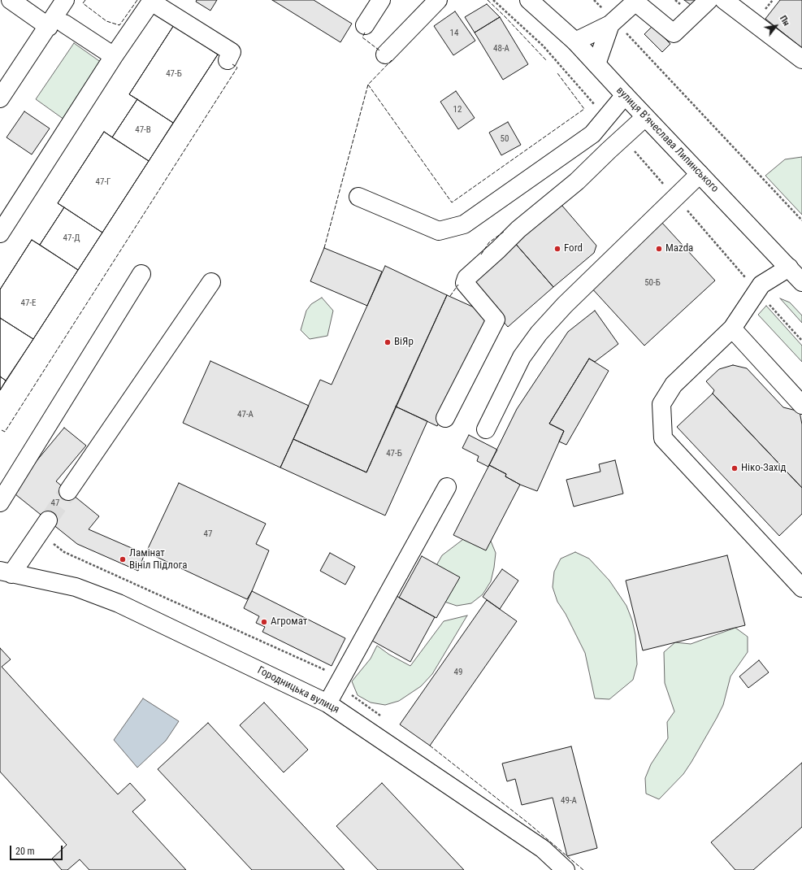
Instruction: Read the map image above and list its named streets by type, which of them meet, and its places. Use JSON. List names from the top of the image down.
{
  "streets": {
    "street": ["вулиця Вʼячеслава Липинського", "Городницька вулиця"]
  },
  "places": [
    "Ford",
    "Mazda",
    "ВіЯр",
    "Ніко-Захід",
    "Ламінат Вініл Підлога",
    "Агромат"
  ],
  "house_numbers": [
    "14",
    "48-А",
    "47-Б",
    "12",
    "47-В",
    "50",
    "47-Г",
    "47-Д",
    "50-Б",
    "47-Е",
    "47-А",
    "47-Б",
    "47",
    "47",
    "49",
    "49-А"
  ],
  "scale_bar": "20 m",
  "north": "top right"
}
